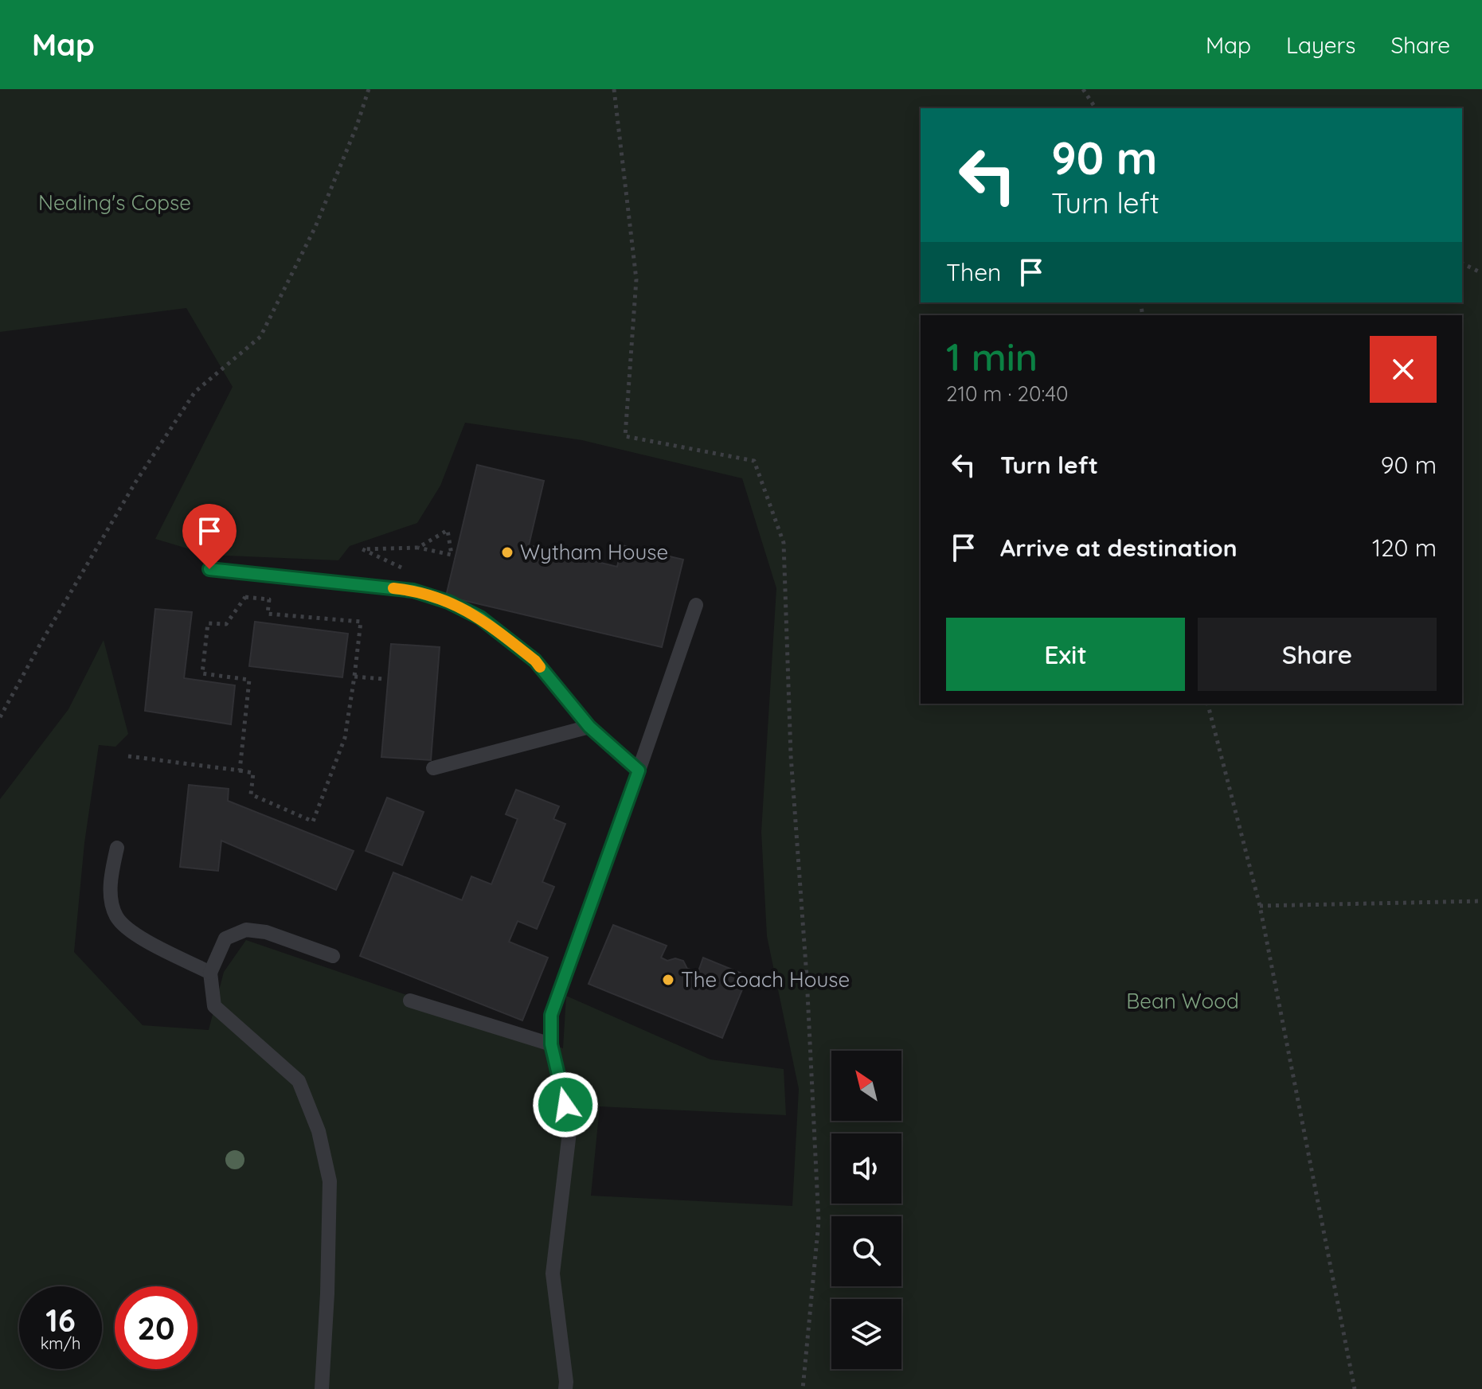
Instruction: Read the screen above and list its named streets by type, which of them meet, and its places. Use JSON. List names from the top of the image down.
{
  "parks": ["Nealing's Copse", "Bean Wood"],
  "places": ["Wytham House", "The Coach House"],
  "north": "top left",
  "page": {
    "header": "Map",
    "nav": ["Map", "Layers", "Share"],
    "turn": ["90 m", "Turn left"],
    "then": "Then",
    "heading": ["1 min", "210 m · 20:40"],
    "list": [
      {
        "name": "Turn left",
        "value": "90 m"
      },
      {
        "name": "Arrive at destination",
        "value": "120 m"
      }
    ],
    "buttons": ["Exit", "Share"],
    "speed": "16 km/h",
    "limit": "20"
  }
}
